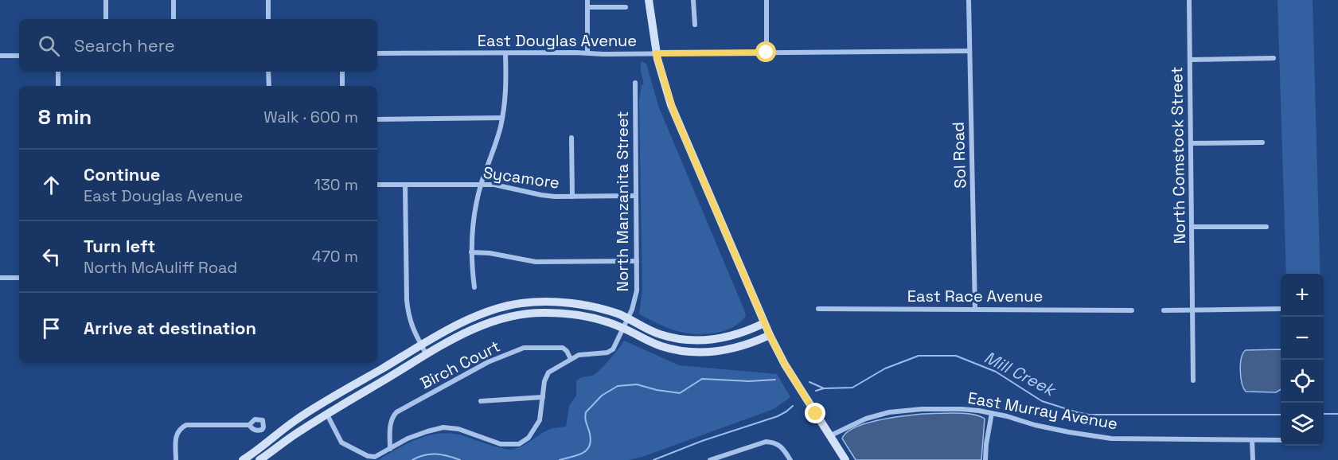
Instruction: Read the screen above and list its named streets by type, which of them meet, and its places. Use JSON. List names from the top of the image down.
{
  "streets": {
    "street": [
      "East Douglas Avenue",
      "Sol Road",
      "North Comstock Street",
      "Sycamore",
      "North Manzanita Street",
      "East Race Avenue",
      "Birch Court",
      "East Murray Avenue"
    ]
  },
  "crossings": [
    ["East Douglas Avenue", "Sol Road"],
    ["Sol Road", "East Race Avenue"],
    ["Sycamore", "North Manzanita Street"],
    ["North Manzanita Street", "Birch Court"]
  ],
  "water": ["Mill Creek"],
  "page": {
    "search": "Search here",
    "heading": ["8 min", "Walk · 600 m"],
    "list": [
      ["Continue", "East Douglas Avenue", "130 m"],
      ["Turn left", "North McAuliff Road", "470 m"],
      "Arrive at destination"
    ],
    "map_buttons": ["+", "−"]
  }
}
